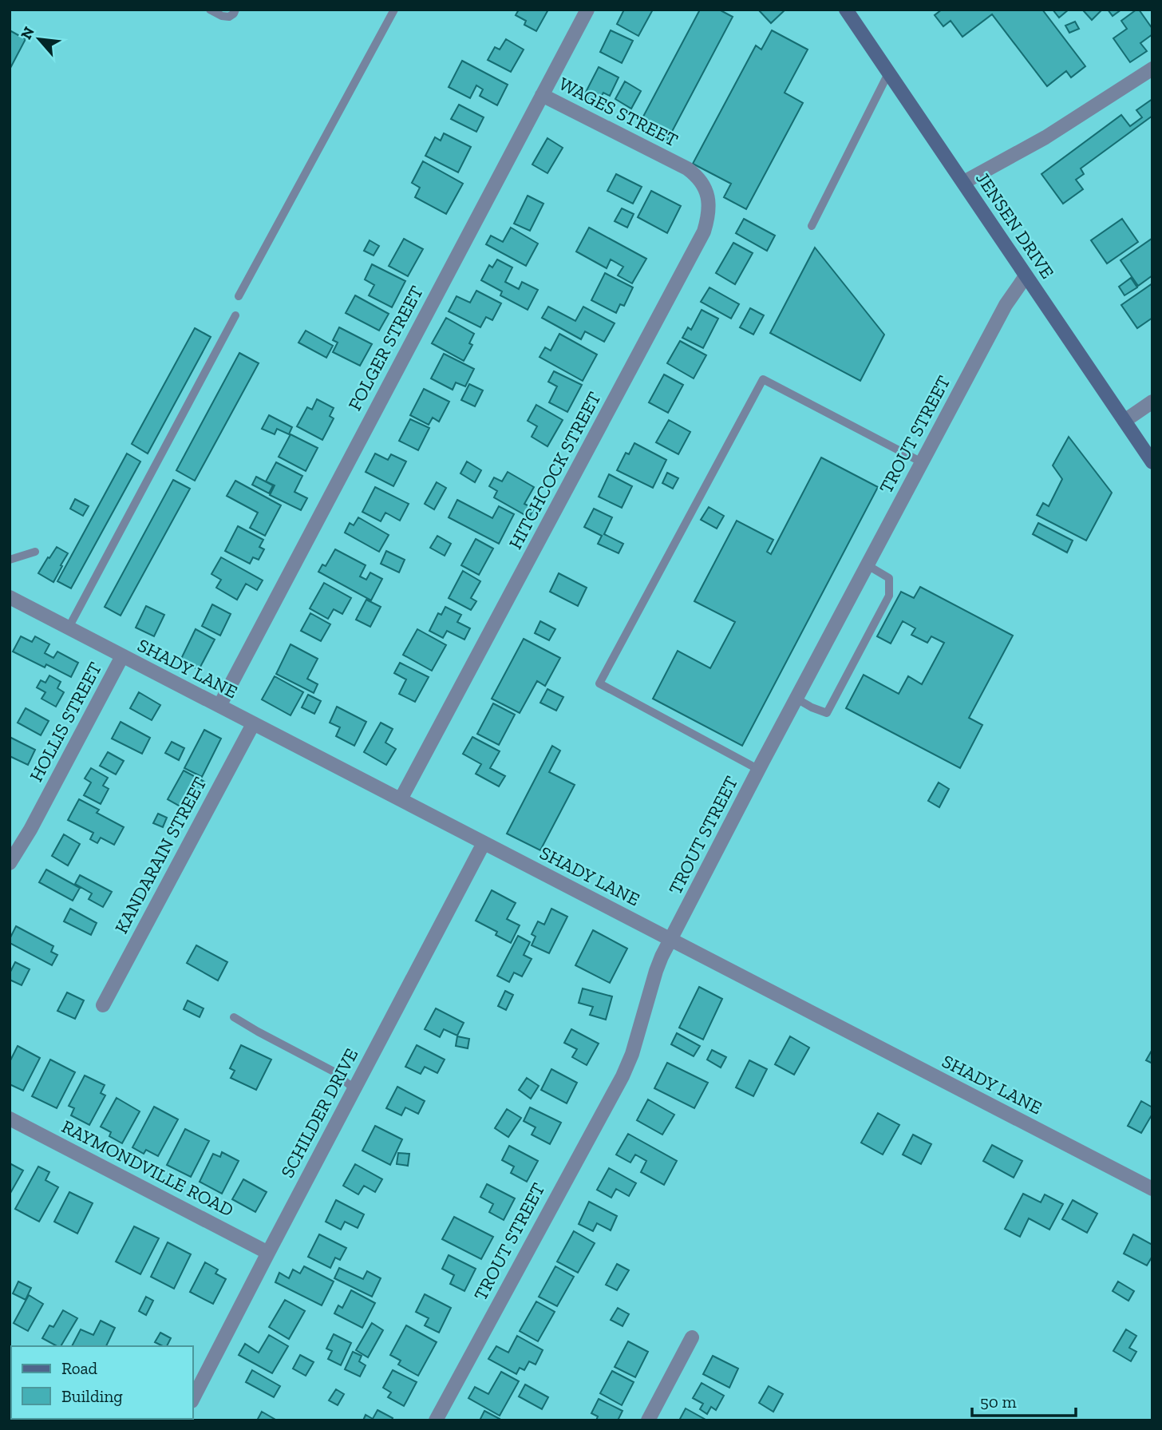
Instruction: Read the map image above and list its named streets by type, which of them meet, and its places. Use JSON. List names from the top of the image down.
{
  "streets": {
    "main road": ["JENSEN DRIVE"],
    "street": [
      "WAGES STREET",
      "FOLGER STREET",
      "TROUT STREET",
      "HITCHCOCK STREET",
      "SHADY LANE",
      "HOLLIS STREET",
      "KANDARAIN STREET",
      "SCHILDER DRIVE",
      "RAYMONDVILLE ROAD"
    ]
  },
  "crossings": [
    ["WAGES STREET", "FOLGER STREET"],
    ["WAGES STREET", "HITCHCOCK STREET"],
    ["JENSEN DRIVE", "TROUT STREET"],
    ["FOLGER STREET", "SHADY LANE"],
    ["TROUT STREET", "SHADY LANE"],
    ["HITCHCOCK STREET", "SHADY LANE"],
    ["SHADY LANE", "HOLLIS STREET"],
    ["SHADY LANE", "KANDARAIN STREET"],
    ["SHADY LANE", "SCHILDER DRIVE"],
    ["SCHILDER DRIVE", "RAYMONDVILLE ROAD"]
  ],
  "legend": ["Road", "Building"],
  "scale_bar": "50 m",
  "north": "top left"
}
